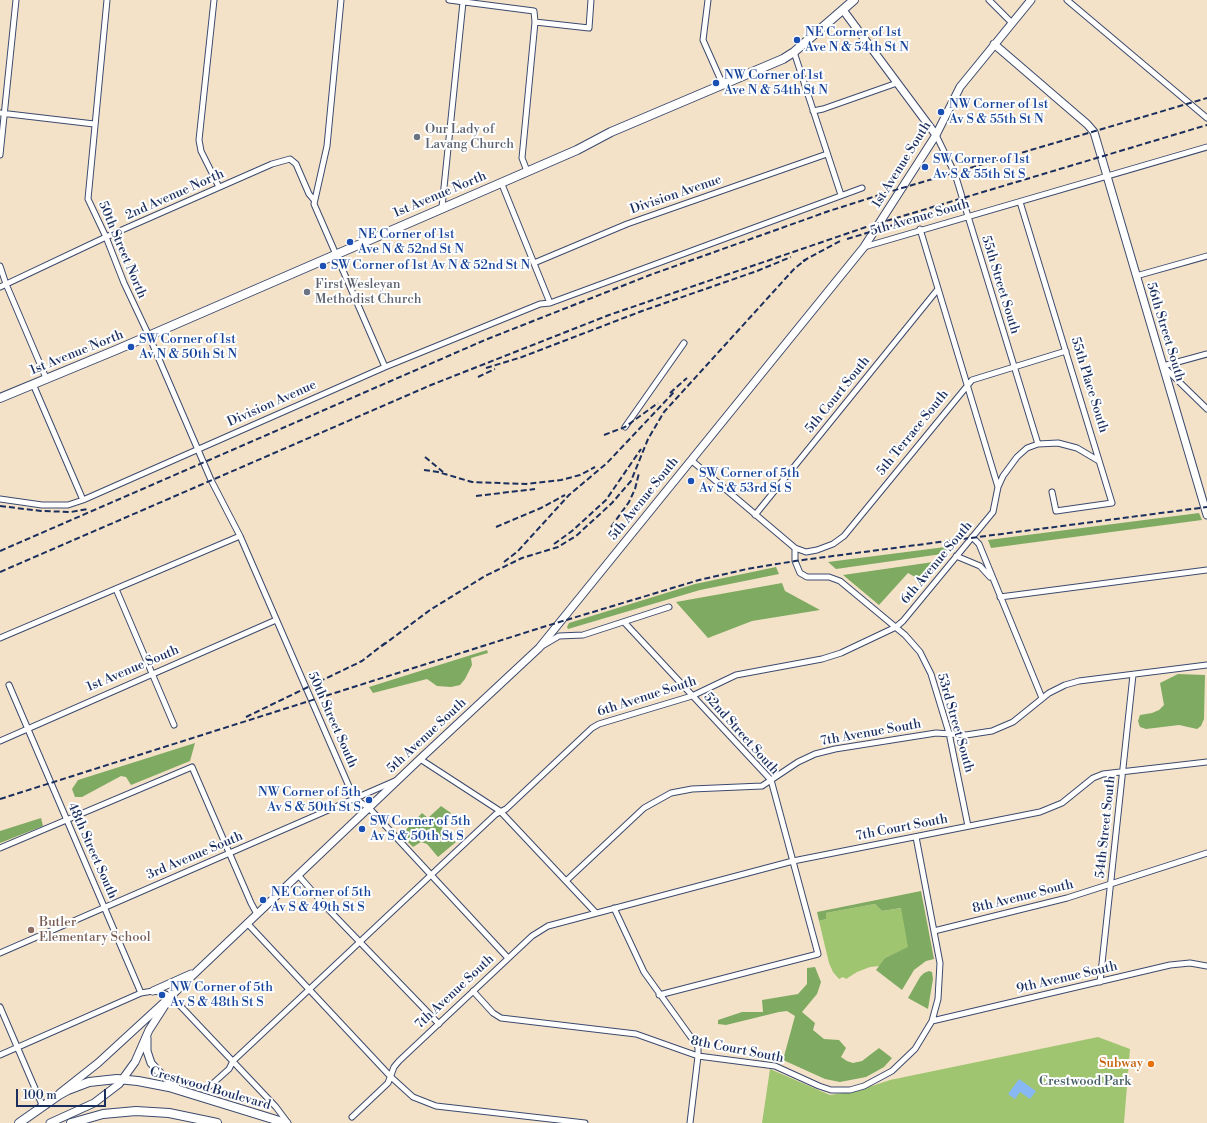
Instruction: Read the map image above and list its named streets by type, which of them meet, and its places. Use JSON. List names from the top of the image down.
{
  "streets": {
    "main road": ["1st Avenue North", "5th Avenue South", "Crestwood Boulevard"],
    "street": [
      "1st Avenue South",
      "2nd Avenue North",
      "Division Avenue",
      "50th Street North",
      "55th Street South",
      "56th Street South",
      "55th Place South",
      "5th Court South",
      "5th Terrace South",
      "6th Avenue South",
      "50th Street South",
      "53rd Street South",
      "7th Avenue South",
      "52nd Street South",
      "54th Street South",
      "7th Court South",
      "48th Street South",
      "3rd Avenue South",
      "8th Avenue South",
      "9th Avenue South",
      "8th Court South"
    ]
  },
  "crossings": [
    ["1st Avenue South", "5th Avenue South"],
    ["1st Avenue South", "55th Street South"],
    ["1st Avenue South", "56th Street South"],
    ["1st Avenue South", "50th Street South"],
    ["1st Avenue South", "48th Street South"],
    ["2nd Avenue North", "50th Street North"],
    ["1st Avenue North", "50th Street North"],
    ["Division Avenue", "50th Street North"],
    ["Division Avenue", "50th Street South"],
    ["5th Avenue South", "55th Street South"],
    ["5th Avenue South", "56th Street South"],
    ["5th Avenue South", "55th Place South"],
    ["5th Avenue South", "3rd Avenue South"],
    ["5th Avenue South", "Crestwood Boulevard"],
    ["50th Street North", "50th Street South"],
    ["55th Street South", "6th Avenue South"],
    ["55th Place South", "6th Avenue South"],
    ["5th Terrace South", "53rd Street South"],
    ["6th Avenue South", "53rd Street South"],
    ["6th Avenue South", "52nd Street South"],
    ["50th Street South", "3rd Avenue South"],
    ["53rd Street South", "7th Avenue South"],
    ["53rd Street South", "7th Court South"],
    ["7th Avenue South", "52nd Street South"],
    ["7th Avenue South", "54th Street South"],
    ["7th Avenue South", "7th Court South"],
    ["7th Avenue South", "8th Court South"],
    ["52nd Street South", "7th Court South"],
    ["54th Street South", "7th Court South"],
    ["54th Street South", "8th Avenue South"],
    ["54th Street South", "9th Avenue South"],
    ["48th Street South", "3rd Avenue South"],
    ["9th Avenue South", "8th Court South"]
  ],
  "parks": ["Crestwood Park"],
  "places": [
    "NE Corner of 1st Ave N & 54th St N",
    "NW Corner of 1st Ave N & 54th St N",
    "NW Corner of 1st Av S & 55th St N",
    "Our Lady of Lavang Church",
    "SW Corner of 1st Av S & 55th St S",
    "NE Corner of 1st Ave N & 52nd St N",
    "SW Corner of 1st Av N & 52nd St N",
    "First Wesleyan Methodist Church",
    "SW Corner of 1st Av N & 50th St N",
    "SW Corner of 5th Av S & 53rd St S",
    "NW Corner of 5th Av S & 50th St S",
    "SW Corner of 5th Av S & 50th St S",
    "NE Corner of 5th Av S & 49th St S",
    "Butler Elementary School",
    "NW Corner of 5th Av S & 48th St S",
    "Subway"
  ],
  "scale_bar": "100 m"
}
